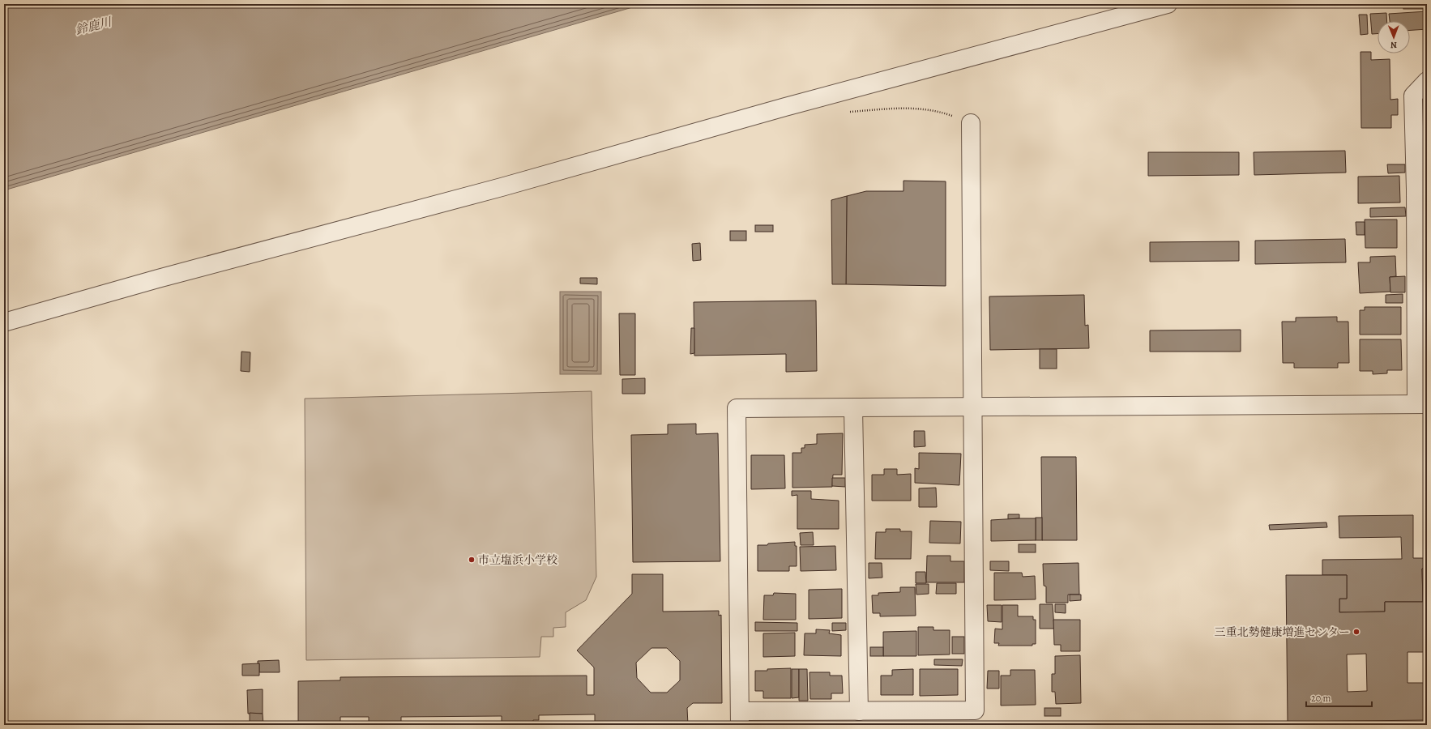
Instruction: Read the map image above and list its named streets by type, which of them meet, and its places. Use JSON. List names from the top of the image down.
{
  "water": ["鈴鹿川"],
  "places": ["市立塩浜小学校", "三重北勢健康増進センター"],
  "scale_bar": "20 m",
  "north": "bottom"
}
